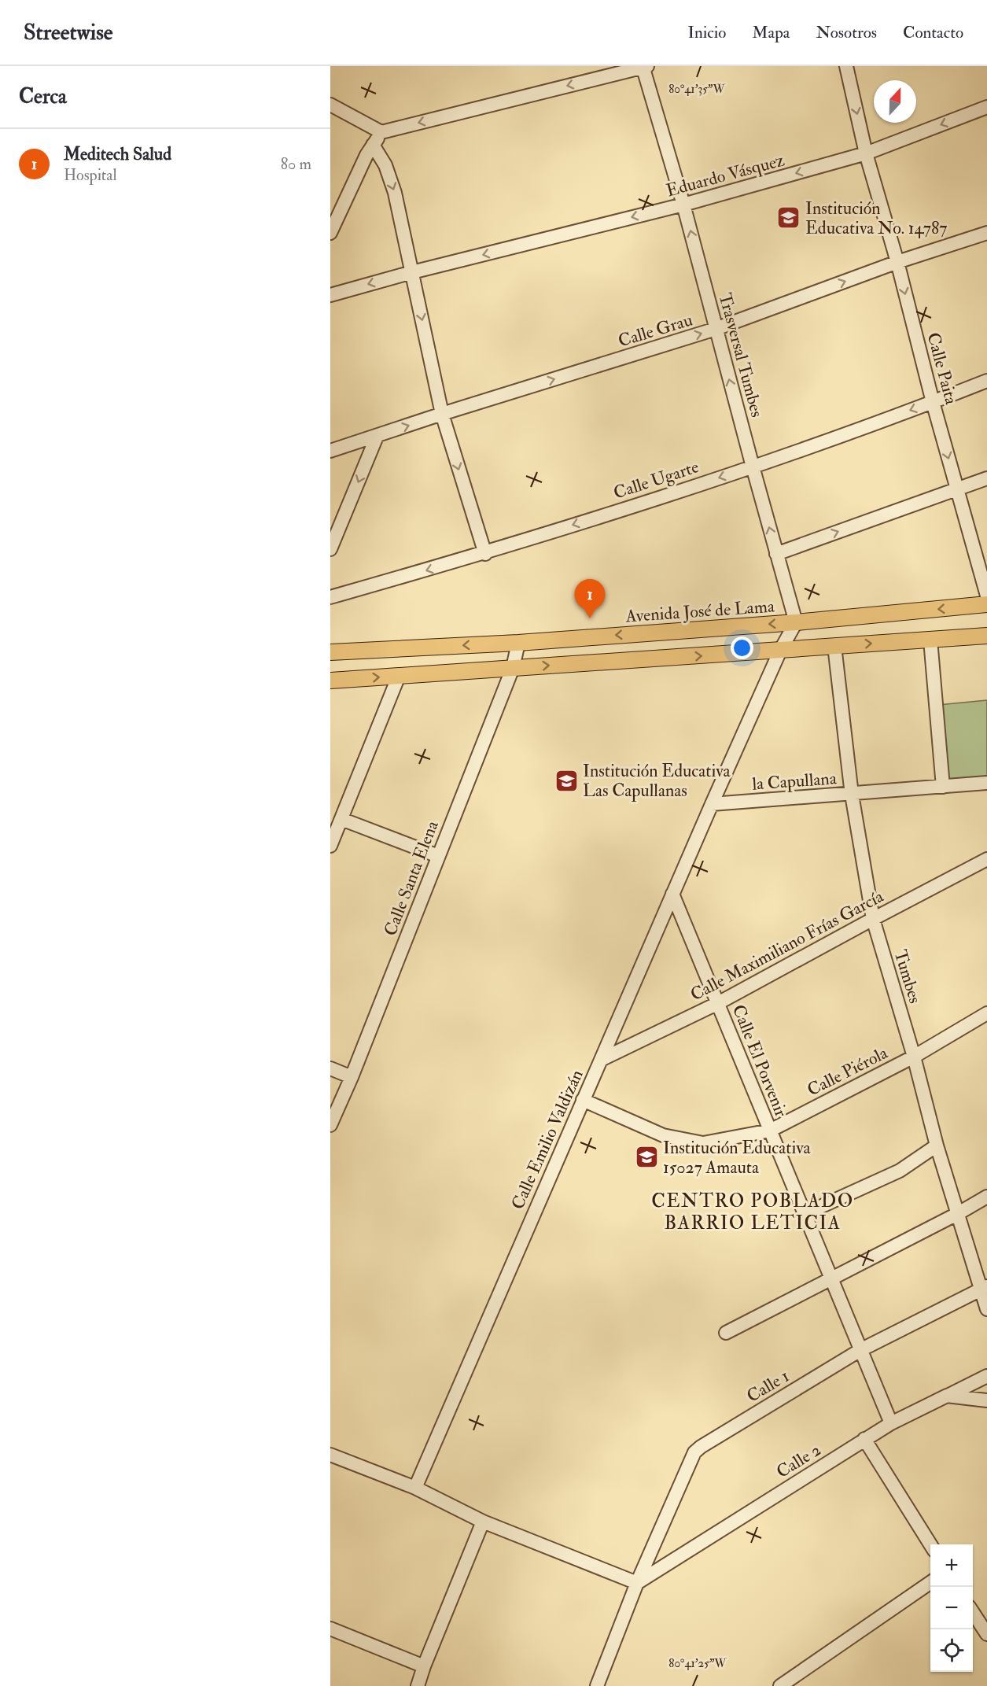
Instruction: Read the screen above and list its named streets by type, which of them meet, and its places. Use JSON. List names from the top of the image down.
{
  "streets": {
    "main road": ["Avenida José de Lama"],
    "street": [
      "Eduardo Vásquez",
      "Calle Grau",
      "Trasversal Tumbes",
      "Calle Paita",
      "Calle Ugarte",
      "la Capullana",
      "Calle Santa Elena",
      "Calle Maximiliano Frías García",
      "Tumbes",
      "Calle El Porvenir",
      "Calle Piérola",
      "Calle Emilio Valdizán",
      "Calle 1",
      "Calle 2"
    ]
  },
  "crossings": [
    ["Eduardo Vásquez", "Trasversal Tumbes"],
    ["Eduardo Vásquez", "Calle Paita"],
    ["Calle Grau", "Trasversal Tumbes"],
    ["Calle Grau", "Calle Paita"],
    ["Trasversal Tumbes", "Calle Ugarte"],
    ["Trasversal Tumbes", "Avenida José de Lama"],
    ["Calle Paita", "Calle Ugarte"],
    ["Avenida José de Lama", "Calle Santa Elena"],
    ["la Capullana", "Tumbes"],
    ["la Capullana", "Calle Emilio Valdizán"],
    ["Calle Maximiliano Frías García", "Tumbes"],
    ["Calle Maximiliano Frías García", "Calle El Porvenir"],
    ["Calle Maximiliano Frías García", "Calle Emilio Valdizán"],
    ["Tumbes", "Calle Piérola"],
    ["Tumbes", "Calle 1"],
    ["Calle El Porvenir", "Calle Piérola"],
    ["Calle El Porvenir", "Calle Emilio Valdizán"],
    ["Calle El Porvenir", "Calle 1"],
    ["Calle El Porvenir", "Calle 2"],
    ["Calle Piérola", "Calle Emilio Valdizán"],
    ["Calle 1", "Calle 2"]
  ],
  "one_way": [
    "Eduardo Vásquez",
    "Calle Grau",
    "Trasversal Tumbes",
    "Calle Paita"
  ],
  "districts": ["CENTRO POBLADO BARRIO LETICIA"],
  "places": {
    "school or university": ["Institución Educativa No. 14787", "Institución Educativa Las Capullanas", "Institución Educativa 15027 Amauta"]
  },
  "north": "top",
  "page": {
    "header": "Streetwise",
    "nav": [
      "Inicio",
      "Mapa",
      "Nosotros",
      "Contacto"
    ],
    "heading": "Cerca",
    "list": [
      {
        "mark": "1",
        "name": "Meditech Salud",
        "note": "Hospital",
        "value": "80 m"
      }
    ],
    "pins": "1",
    "map_buttons": ["+", "−"]
  },
  "coordinates": ["80°41'35\"W", "80°41'25\"W"]
}
